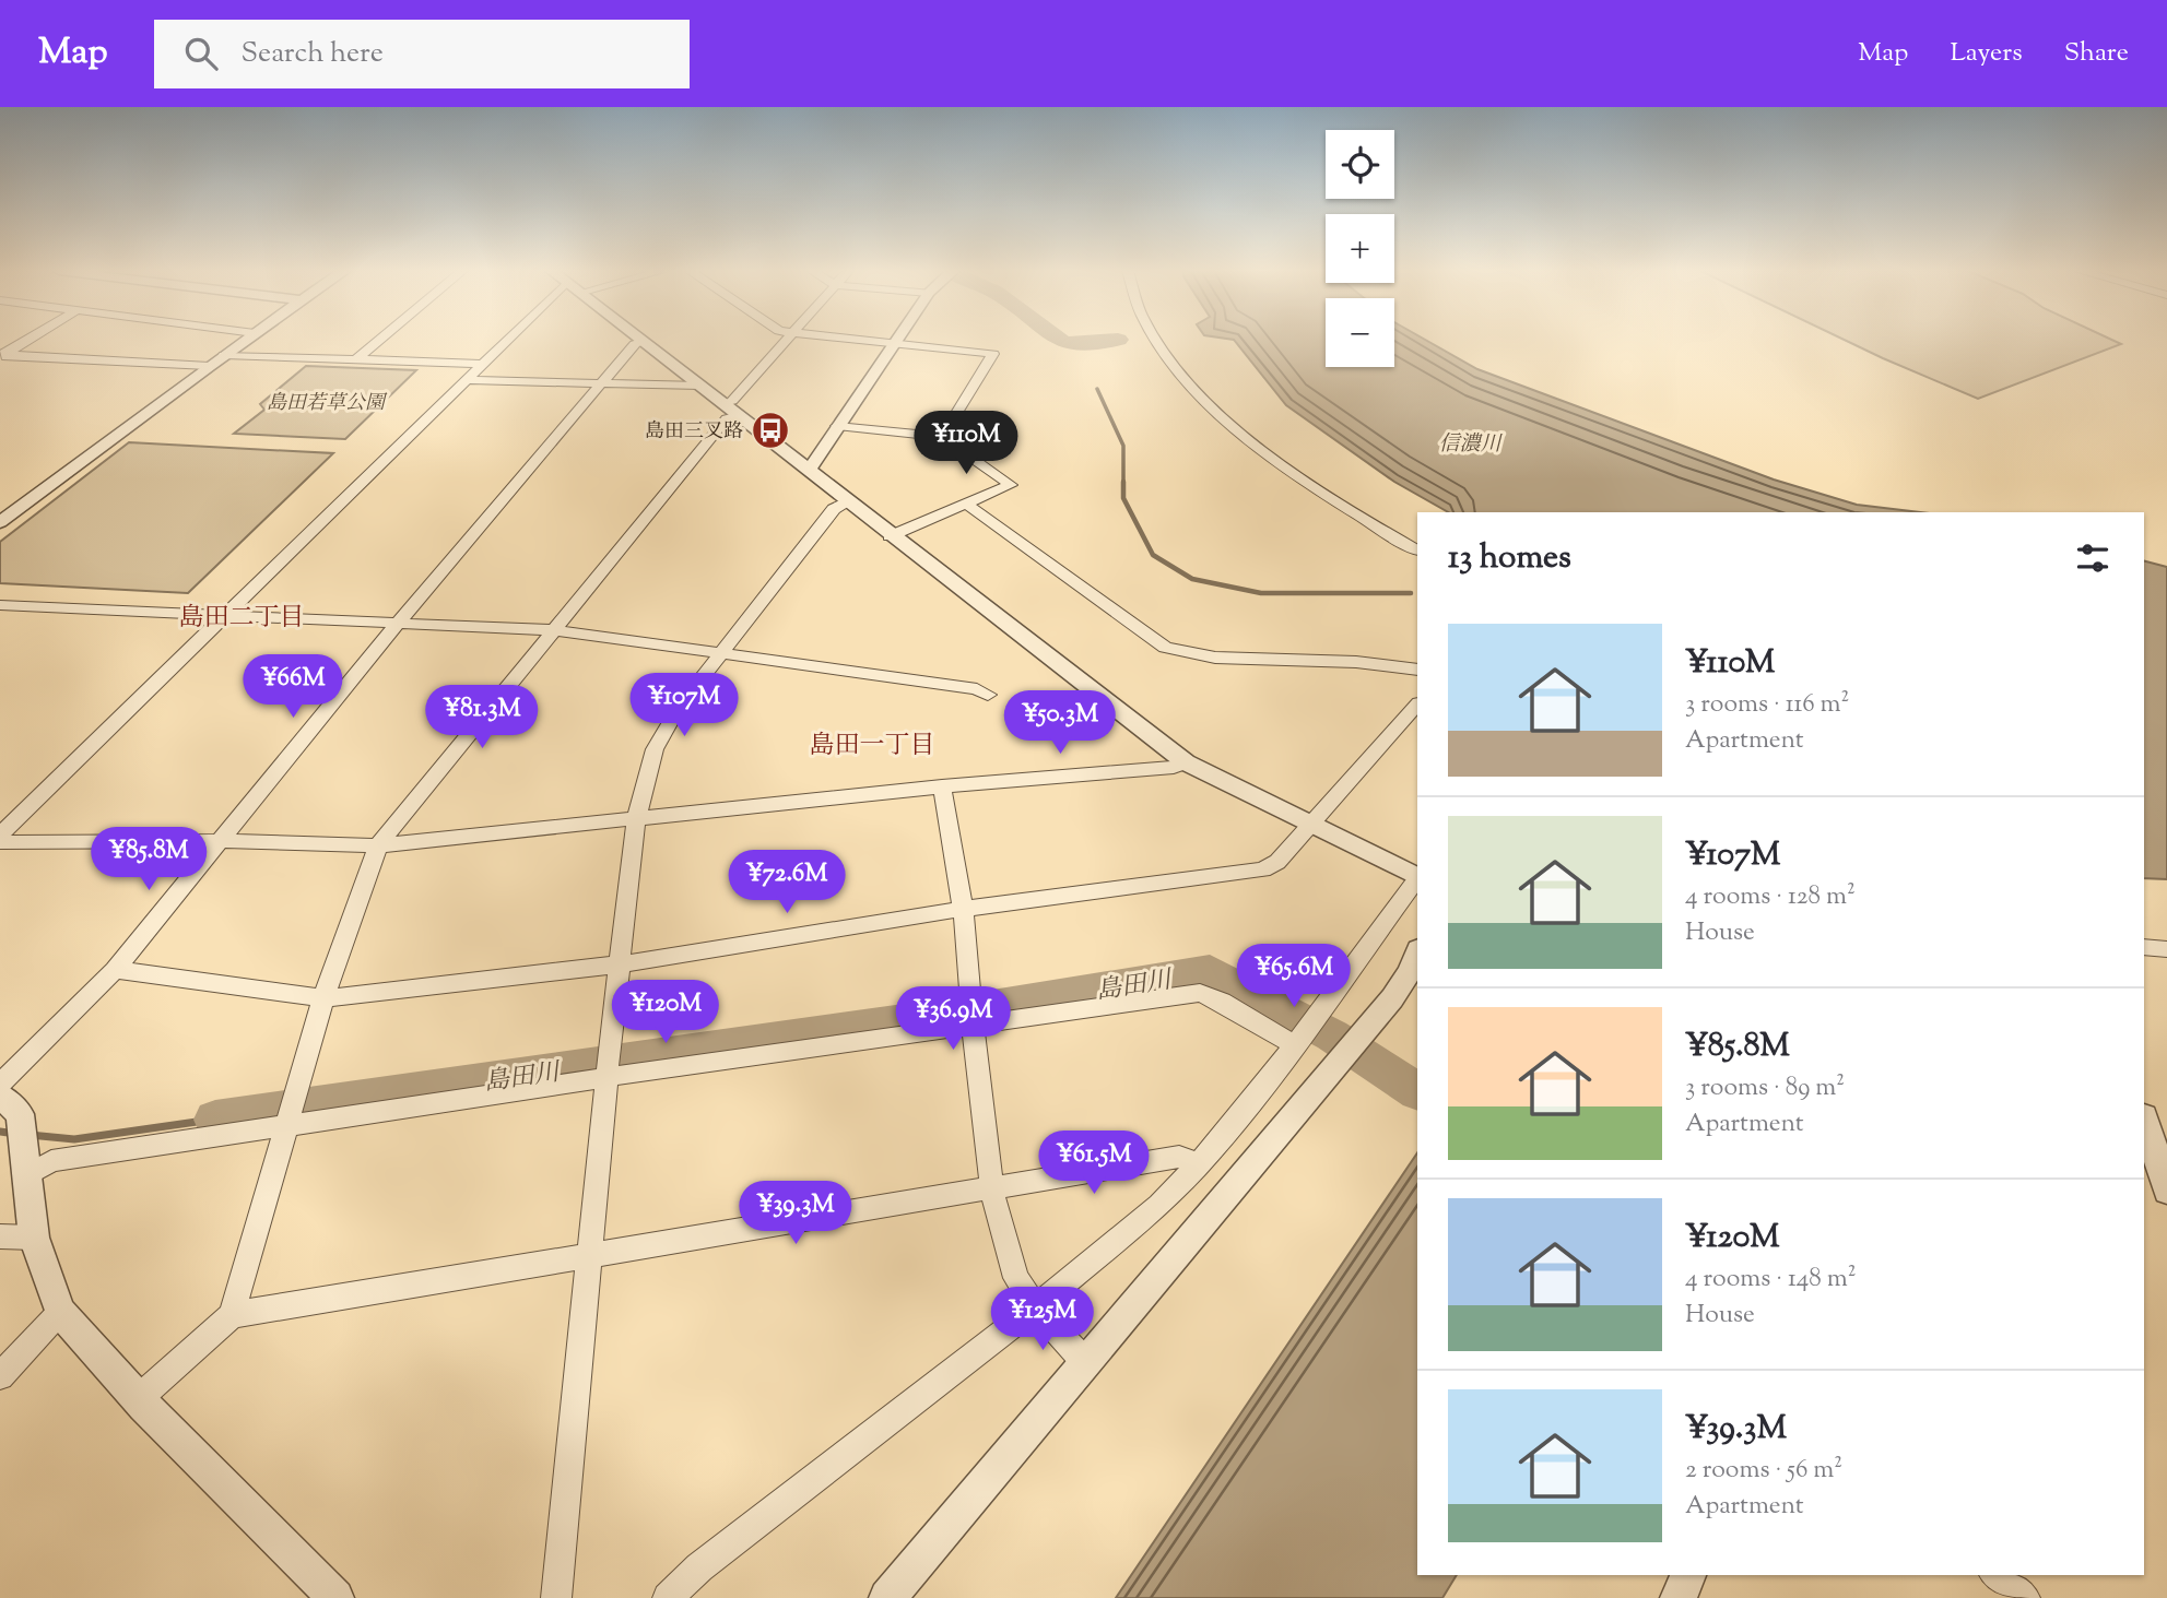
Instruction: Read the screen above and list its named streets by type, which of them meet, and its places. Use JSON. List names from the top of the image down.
{
  "districts": ["島田二丁目", "島田一丁目"],
  "water": ["信濃川", "島田川"],
  "parks": ["島田若草公園"],
  "places": {
    "bus stop": ["島田三叉路"]
  },
  "page": {
    "header": "Map",
    "search": "Search here",
    "nav": ["Map", "Layers", "Share"],
    "map_buttons": ["+", "−"],
    "price": [
      "¥110M",
      "¥66M",
      "¥107M",
      "¥81.3M",
      "¥50.3M",
      "¥85.8M",
      "¥72.6M",
      "¥65.6M",
      "¥120M",
      "¥36.9M",
      "¥61.5M",
      "¥39.3M",
      "¥125M"
    ],
    "heading": "13 homes",
    "list": [
      {
        "name": "¥110M",
        "note": "3 rooms · 116 m² · Apartment"
      },
      {
        "name": "¥107M",
        "note": "4 rooms · 128 m² · House"
      },
      {
        "name": "¥85.8M",
        "note": "3 rooms · 89 m² · Apartment"
      },
      {
        "name": "¥120M",
        "note": "4 rooms · 148 m² · House"
      },
      {
        "name": "¥39.3M",
        "note": "2 rooms · 56 m² · Apartment"
      }
    ]
  }
}
